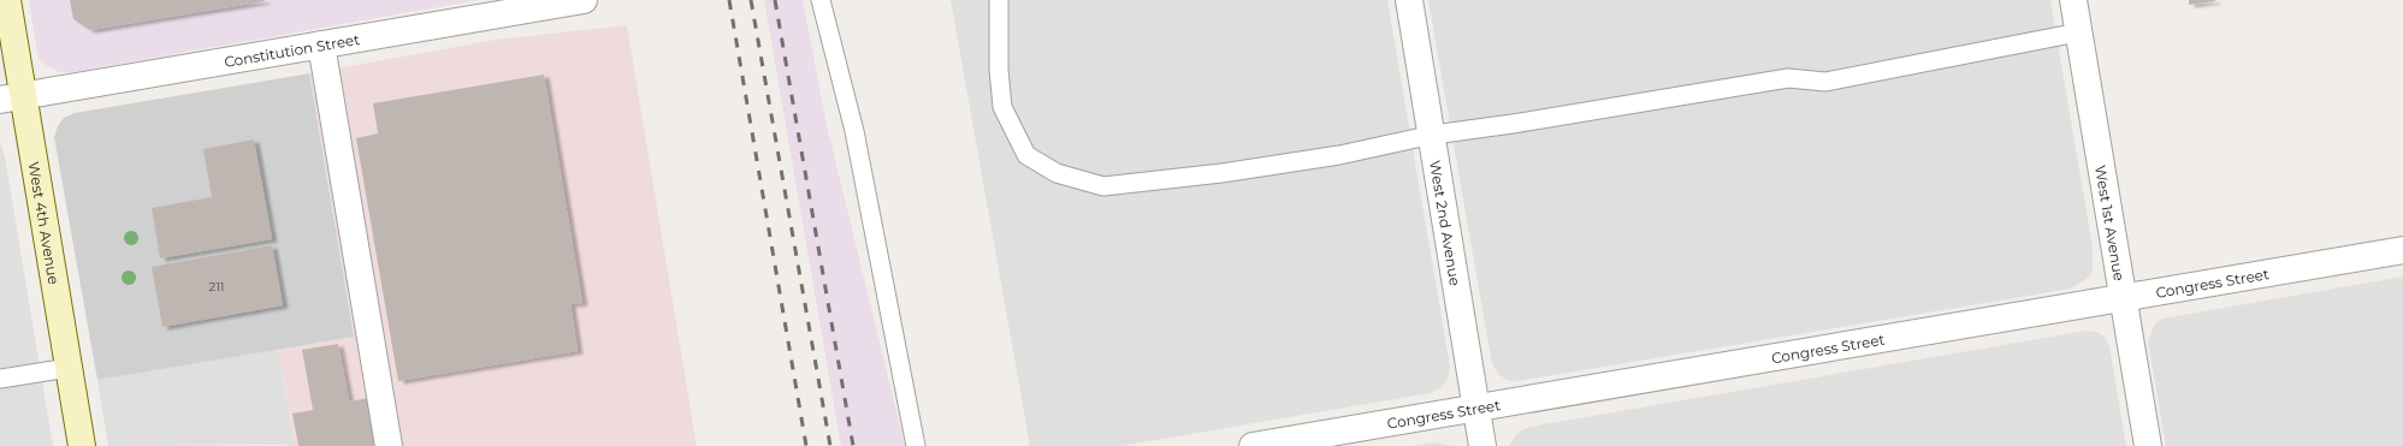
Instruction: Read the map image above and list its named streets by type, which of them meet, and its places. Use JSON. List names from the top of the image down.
{
  "streets": {
    "street": [
      "Constitution Street",
      "West 2nd Avenue",
      "West 1st Avenue",
      "West 4th Avenue",
      "Congress Street"
    ]
  },
  "crossings": [
    ["Constitution Street", "West 4th Avenue"],
    ["West 2nd Avenue", "Congress Street"],
    ["West 1st Avenue", "Congress Street"]
  ],
  "house_numbers": ["211"]
}
